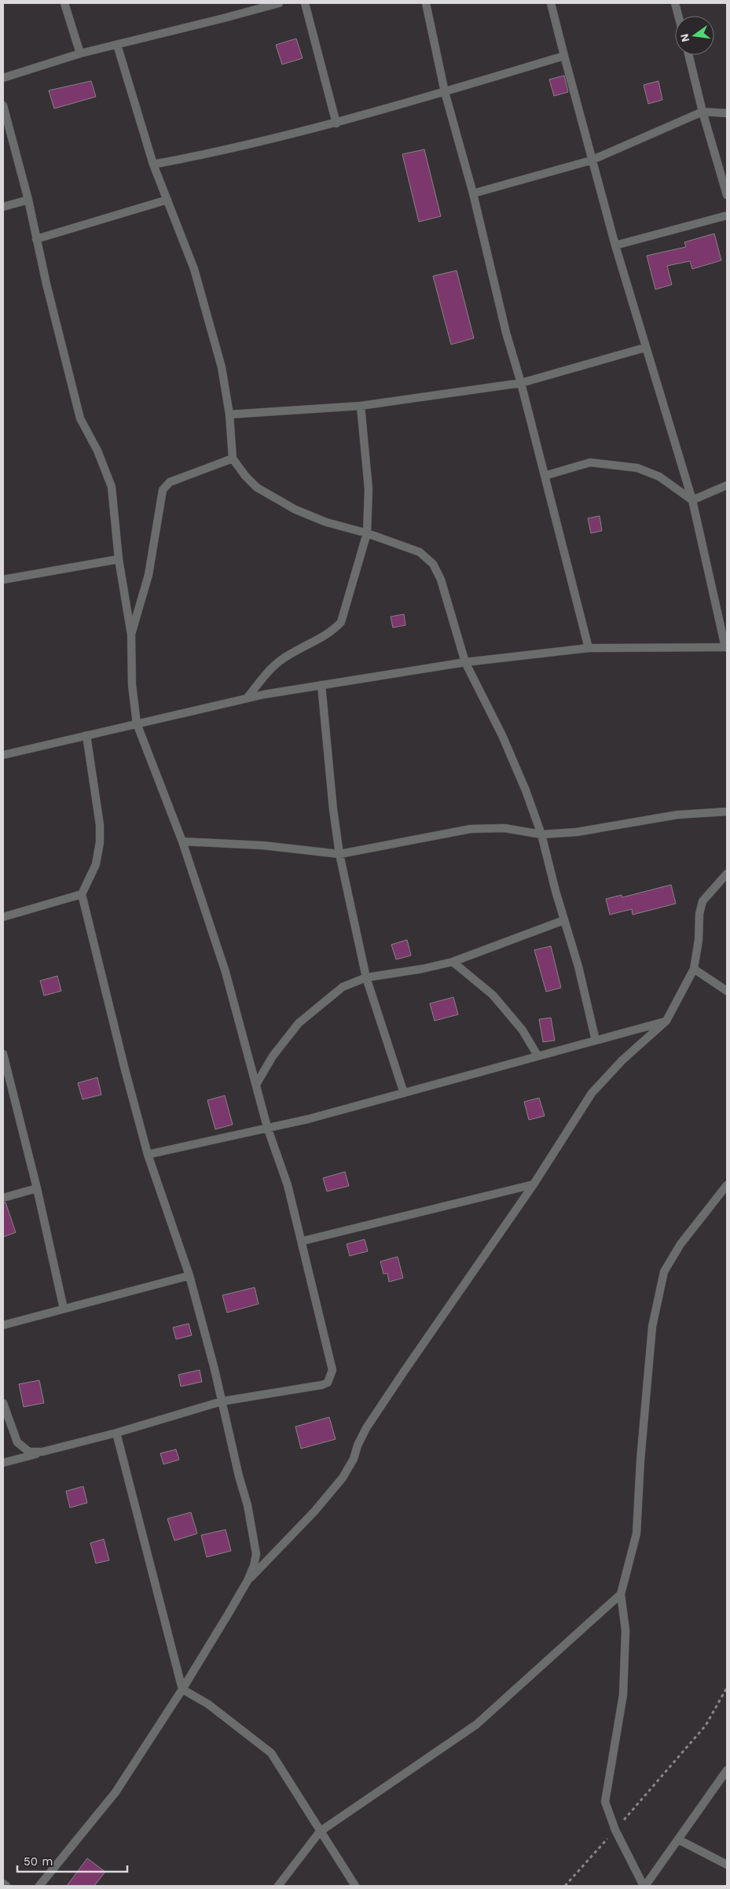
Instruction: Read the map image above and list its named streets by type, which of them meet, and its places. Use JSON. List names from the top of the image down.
{
  "scale_bar": "50 m",
  "north": "left"
}
